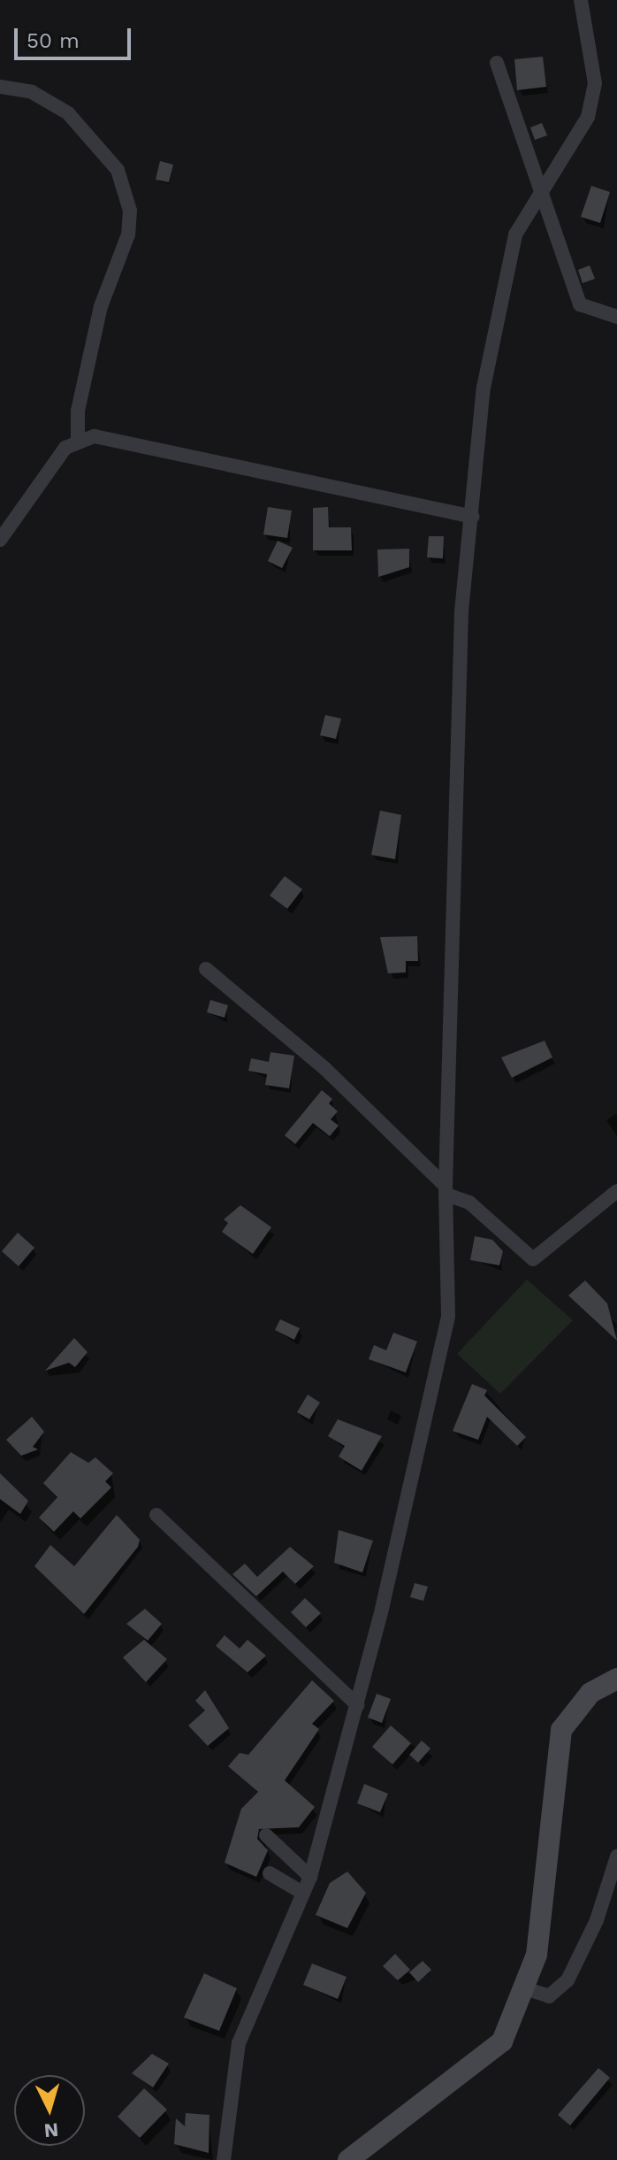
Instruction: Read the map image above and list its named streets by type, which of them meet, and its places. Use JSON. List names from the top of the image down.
{
  "scale_bar": "50 m",
  "north": "bottom"
}
